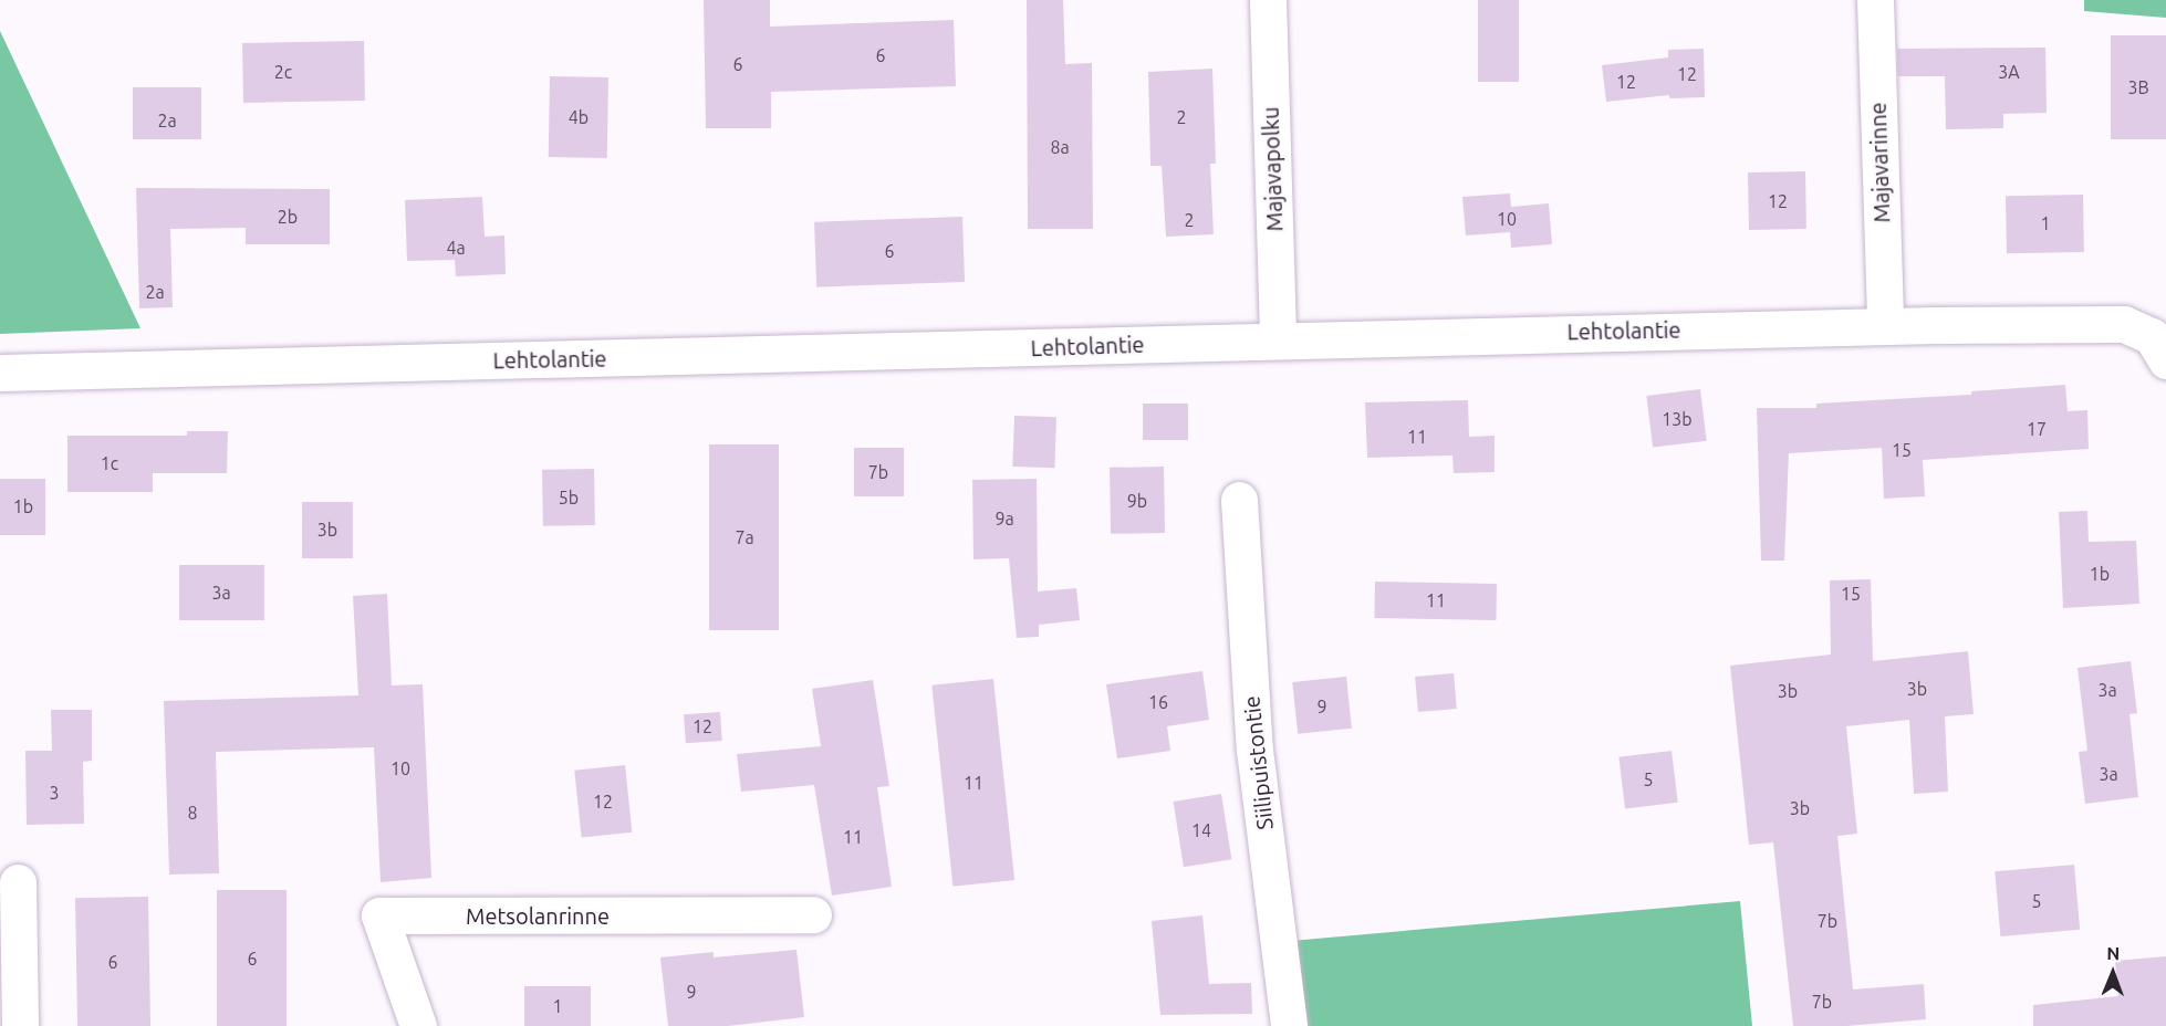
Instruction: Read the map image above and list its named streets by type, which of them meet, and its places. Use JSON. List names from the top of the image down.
{
  "streets": {
    "street": [
      "Majavarinne",
      "Majavapolku",
      "Lehtolantie",
      "Siilipuistontie",
      "Metsolanrinne"
    ]
  },
  "crossings": [
    ["Majavarinne", "Lehtolantie"],
    ["Majavapolku", "Lehtolantie"]
  ],
  "house_numbers": [
    "6",
    "6",
    "2c",
    "3A",
    "12",
    "12",
    "3B",
    "4b",
    "2",
    "2a",
    "8a",
    "12",
    "2b",
    "10",
    "2",
    "1",
    "4a",
    "6",
    "2a",
    "13b",
    "17",
    "11",
    "15",
    "1c",
    "7b",
    "5b",
    "9b",
    "1b",
    "9a",
    "3b",
    "7a",
    "1b",
    "3a",
    "15",
    "11",
    "3b",
    "3a",
    "3b",
    "16",
    "9",
    "12",
    "10",
    "3a",
    "5",
    "11",
    "3",
    "12",
    "3b",
    "8",
    "14",
    "11",
    "5",
    "7b",
    "6",
    "6",
    "9",
    "7b",
    "1"
  ],
  "north": "top"
}
